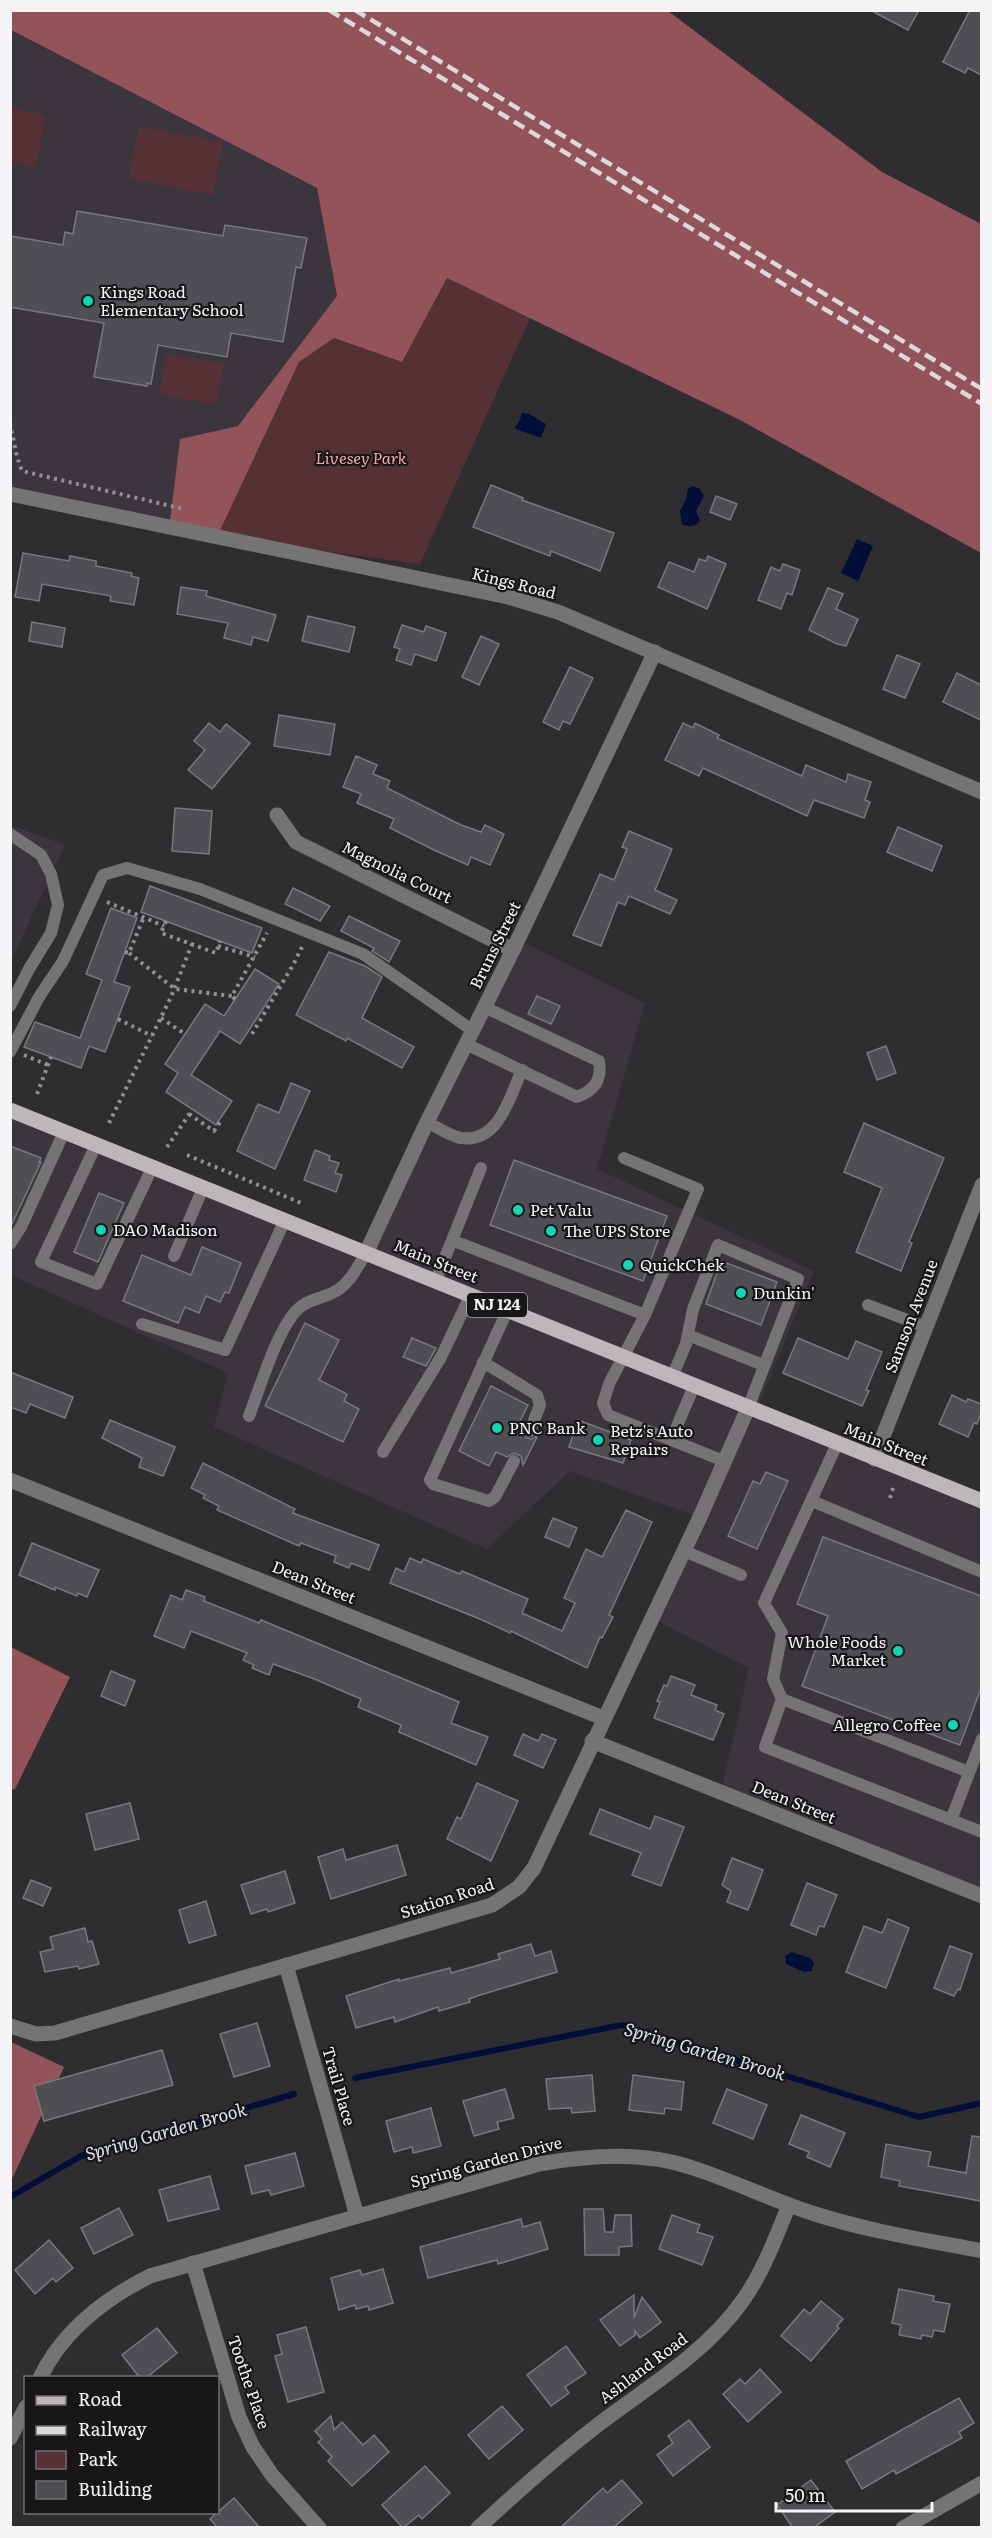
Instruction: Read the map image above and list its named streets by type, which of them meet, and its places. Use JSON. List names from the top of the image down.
{
  "streets": {
    "main road": ["Main Street", "NJ 124"],
    "street": [
      "Kings Road",
      "Magnolia Court",
      "Bruns Street",
      "Samson Avenue",
      "Dean Street",
      "Station Road",
      "Trail Place",
      "Spring Garden Drive",
      "Ashland Road",
      "Toothe Place"
    ]
  },
  "crossings": [
    ["Kings Road", "Bruns Street"],
    ["Magnolia Court", "Bruns Street"],
    ["Bruns Street", "Main Street"],
    ["Main Street", "Samson Avenue"],
    ["Main Street", "Station Road"],
    ["Dean Street", "Station Road"],
    ["Station Road", "Trail Place"],
    ["Trail Place", "Spring Garden Drive"],
    ["Spring Garden Drive", "Ashland Road"],
    ["Spring Garden Drive", "Toothe Place"]
  ],
  "water": ["Spring Garden Brook"],
  "parks": ["Livesey Park"],
  "places": [
    "Kings Road Elementary School",
    "Pet Valu",
    "DAO Madison",
    "The UPS Store",
    "QuickChek",
    "Dunkin'",
    "PNC Bank",
    "Betz's Auto Repairs",
    "Whole Foods Market",
    "Allegro Coffee"
  ],
  "legend": [
    "Road",
    "Railway",
    "Park",
    "Building"
  ],
  "scale_bar": "50 m"
}
